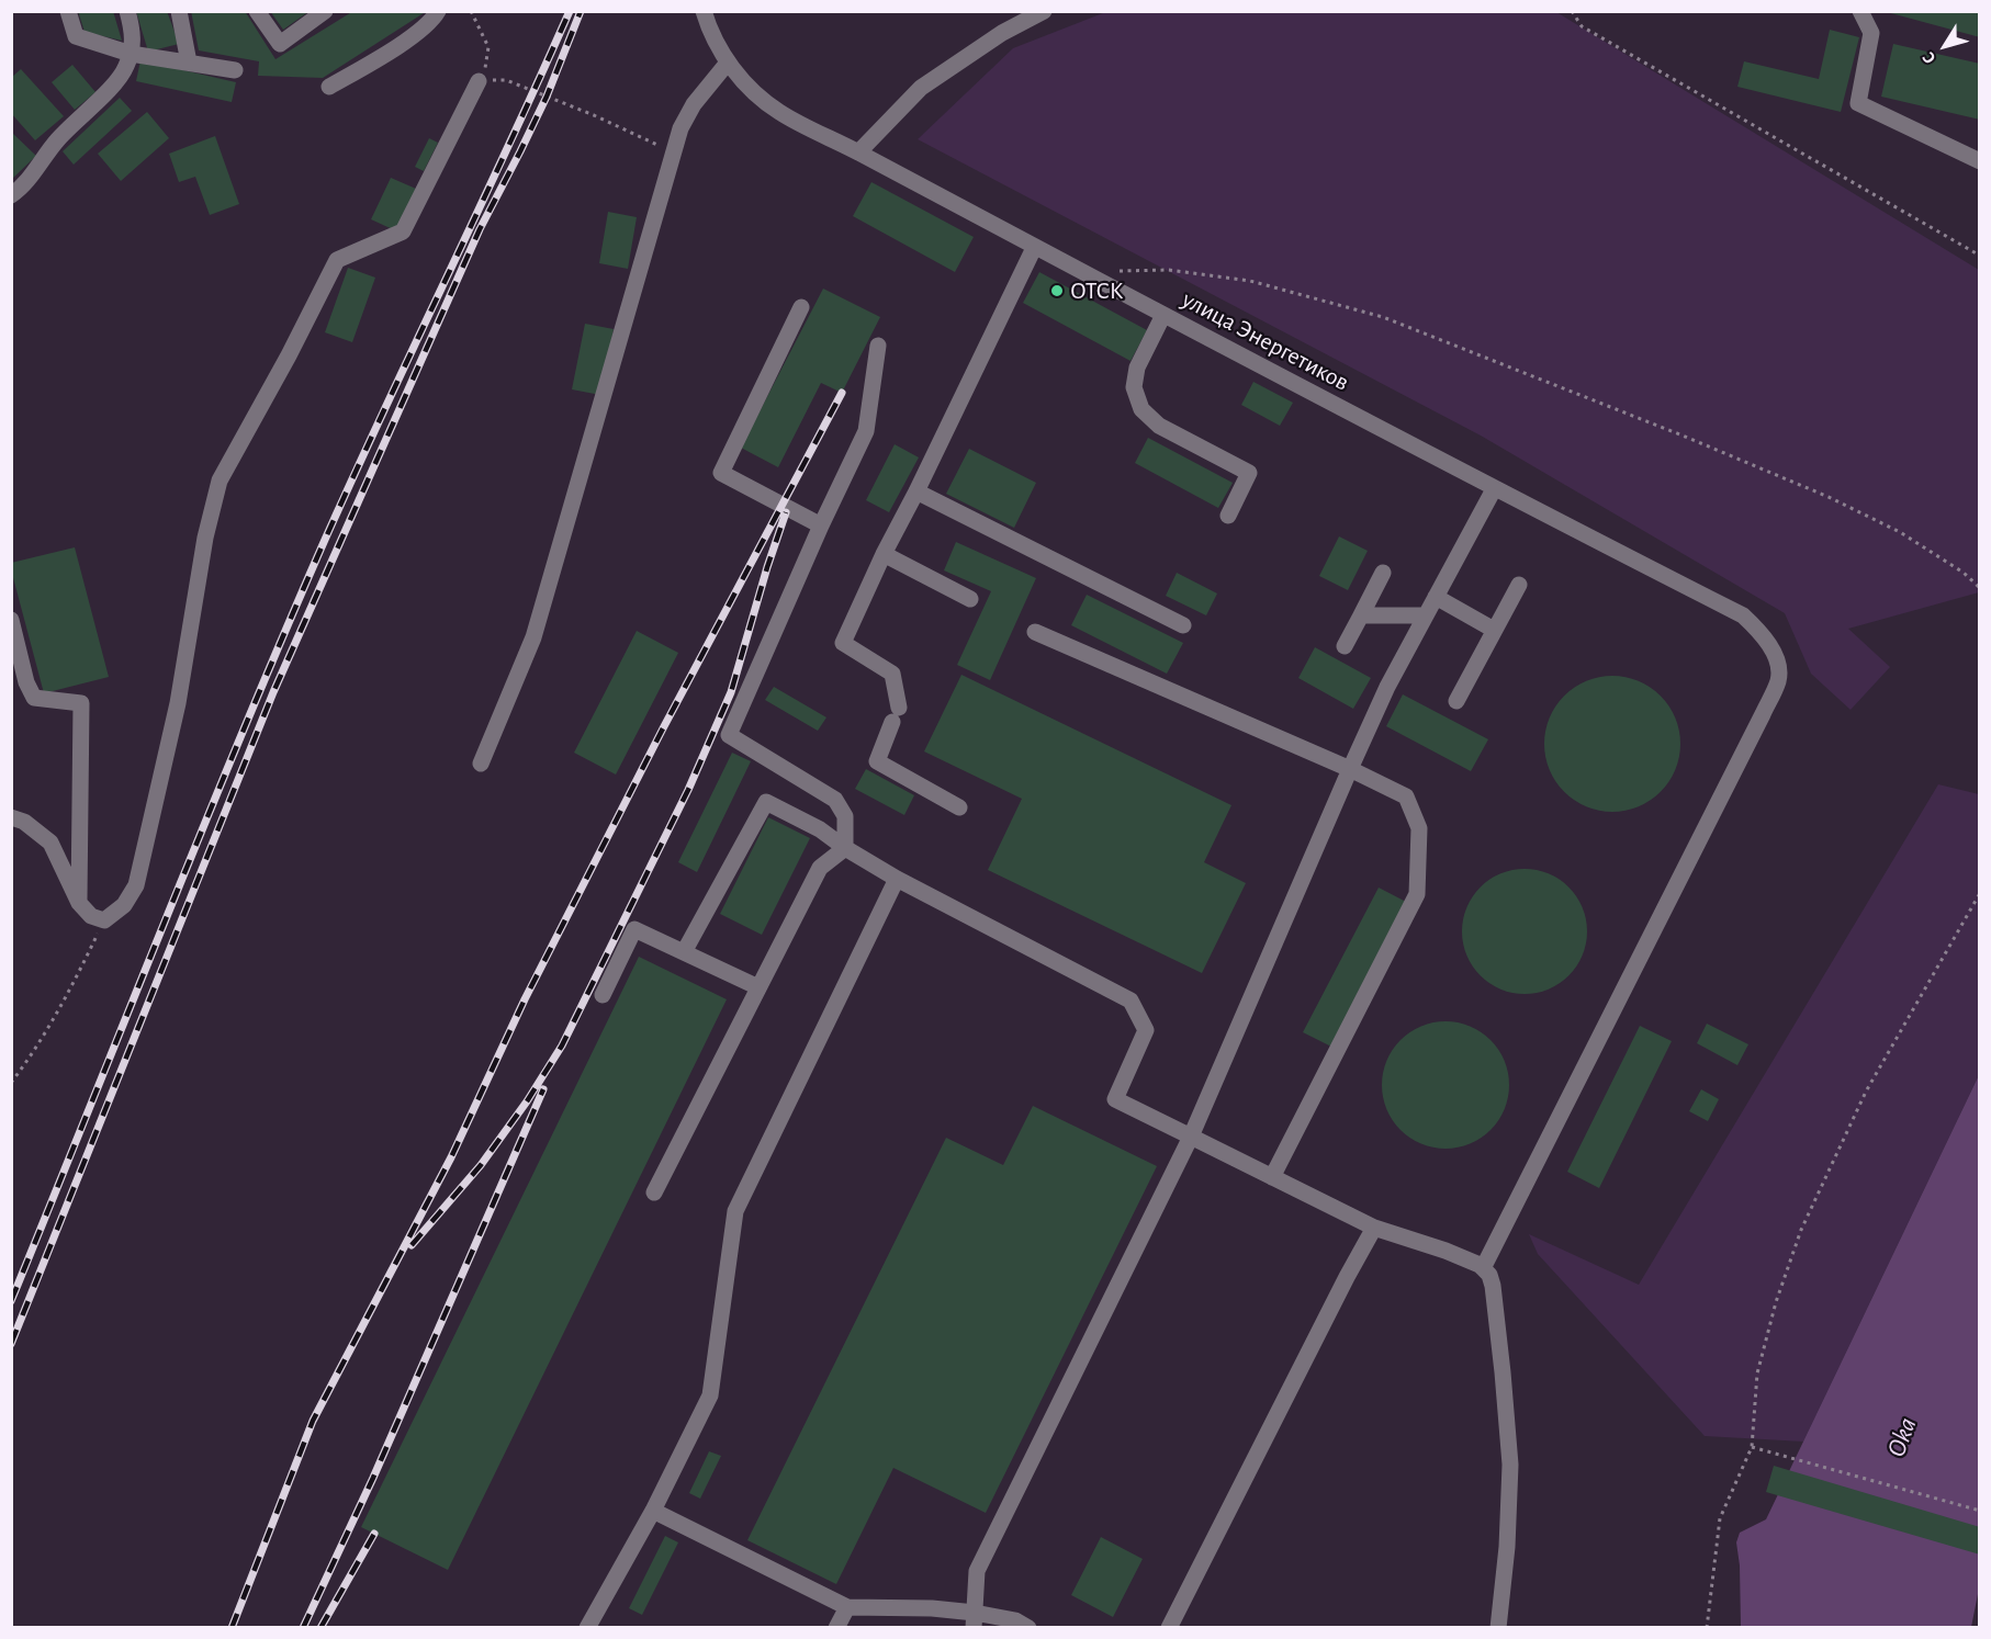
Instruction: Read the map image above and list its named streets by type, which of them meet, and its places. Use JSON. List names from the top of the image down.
{
  "streets": {
    "street": ["улица Энергетиков"]
  },
  "water": ["Oka"],
  "places": ["ОТСК"],
  "north": "bottom left"
}
